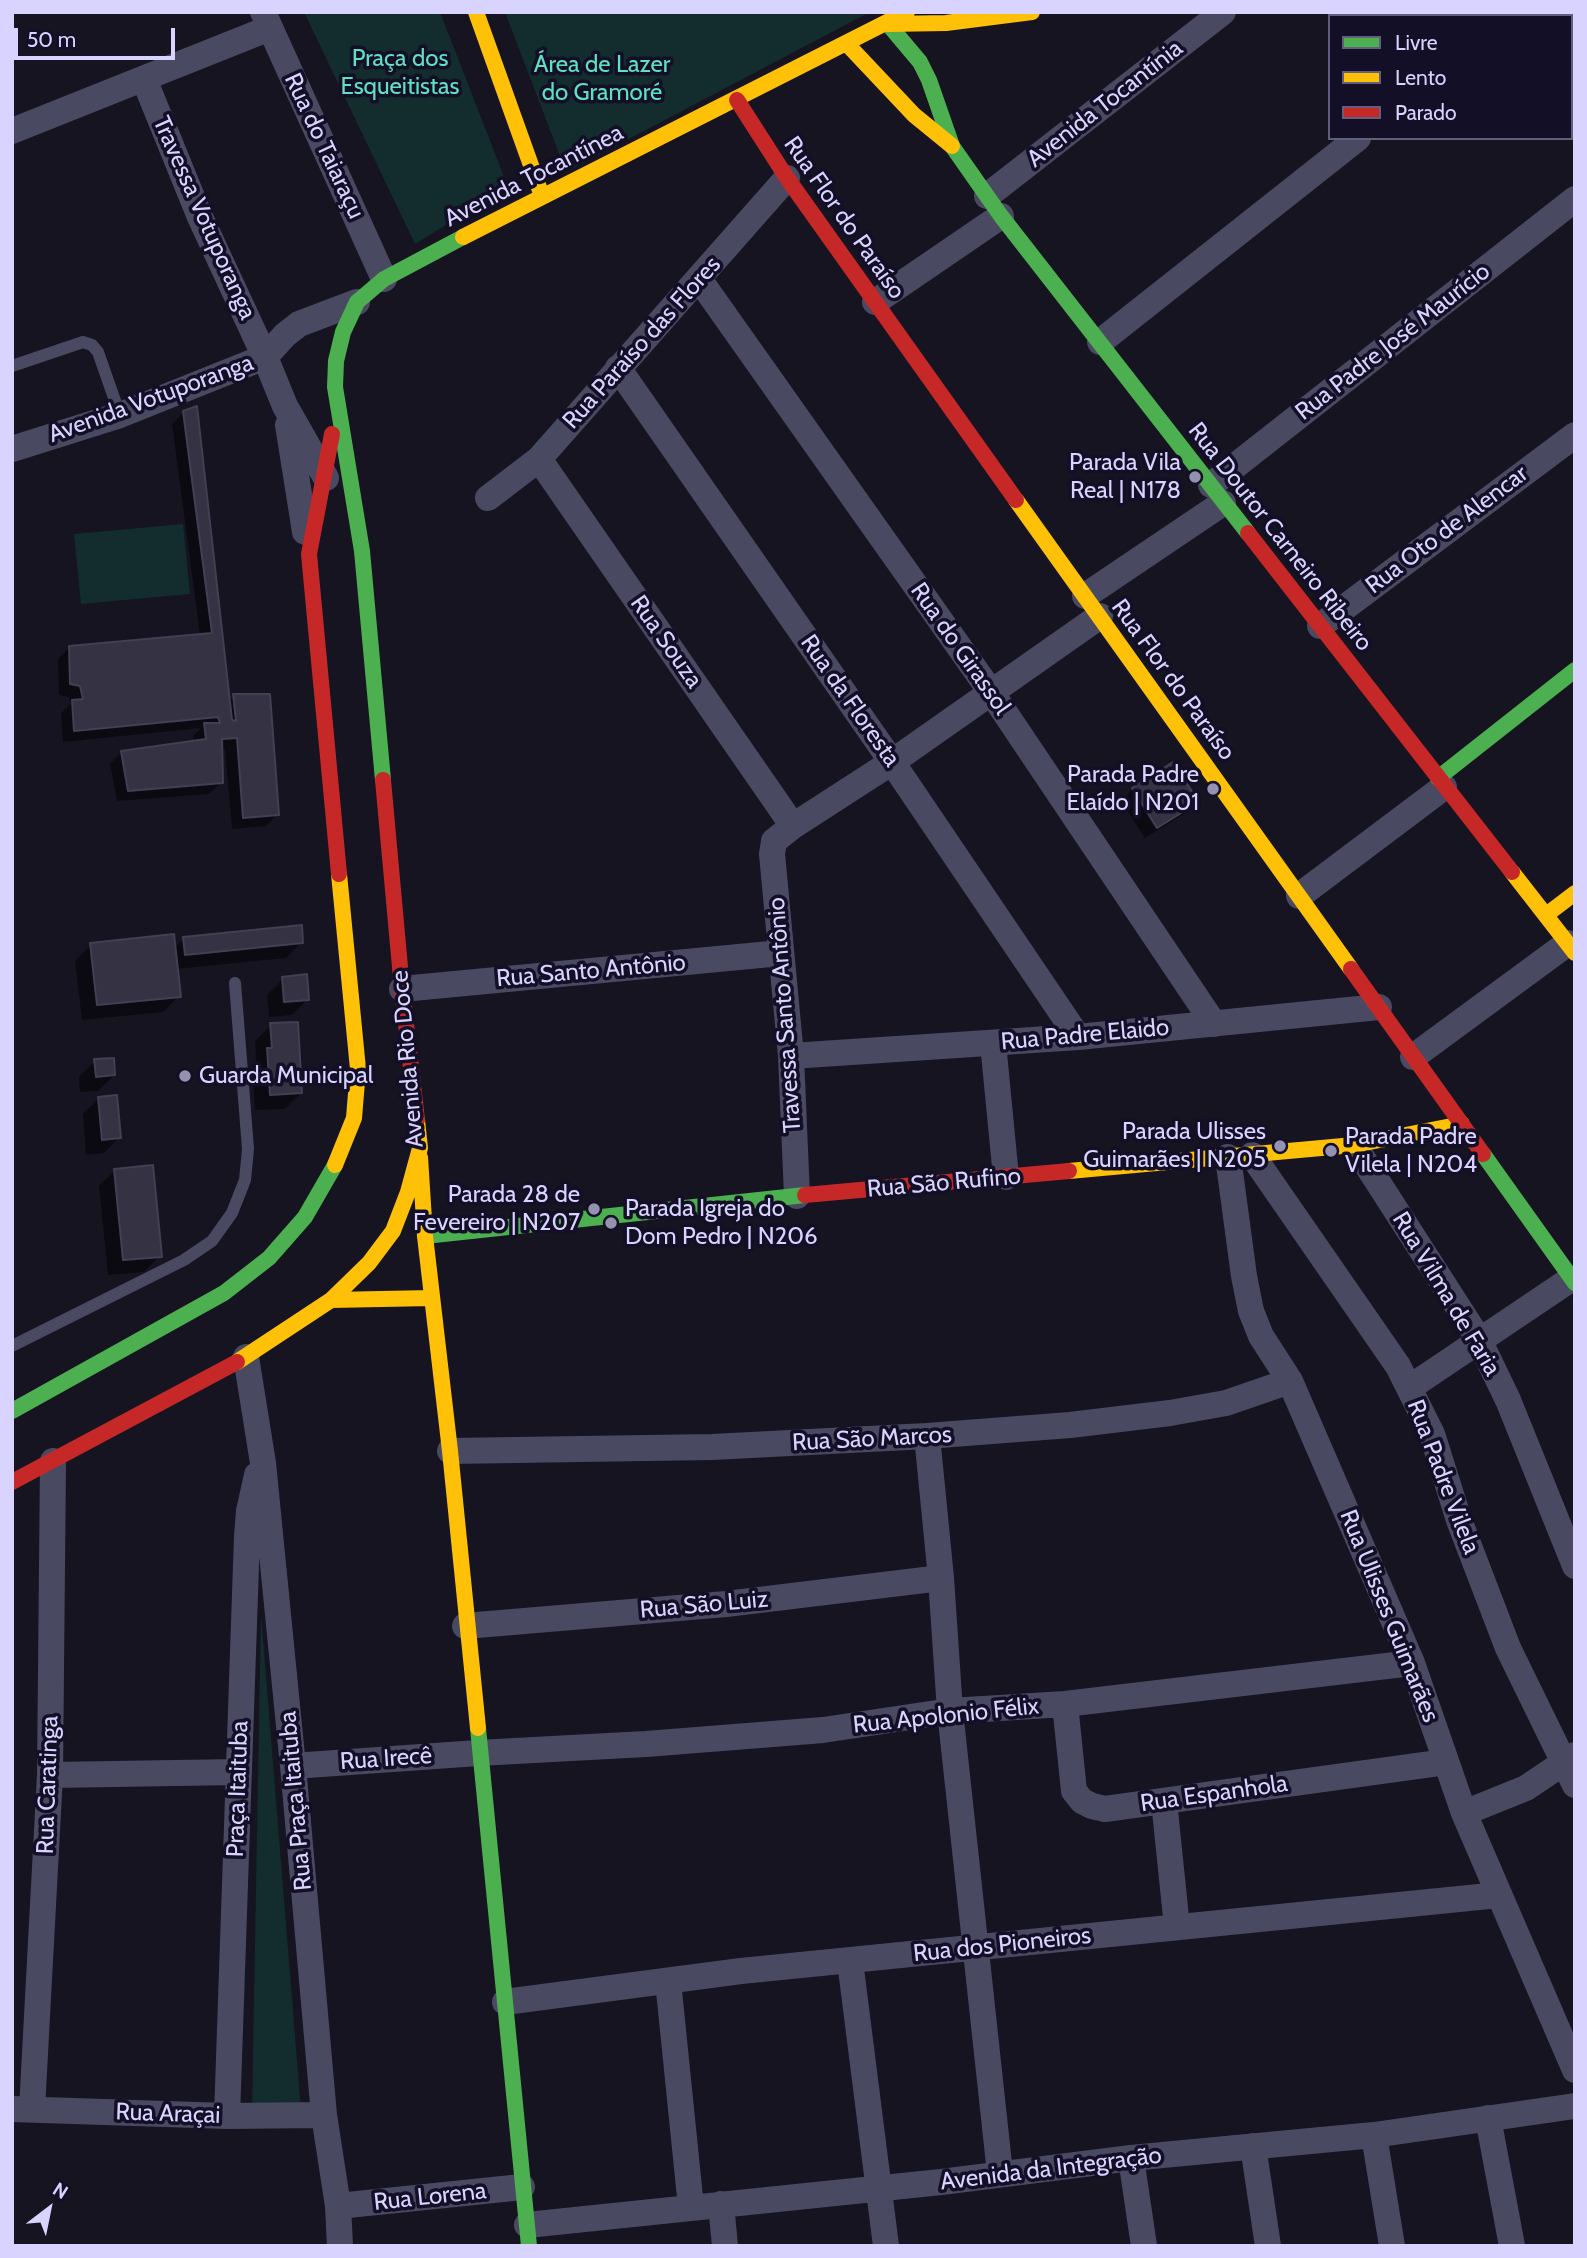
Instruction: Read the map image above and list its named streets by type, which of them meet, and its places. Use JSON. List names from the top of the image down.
{
  "streets": {
    "main road": [
      "Avenida Tocantínea",
      "Rua Flor do Paraíso",
      "Rua Doutor Carneiro Ribeiro",
      "Avenida Rio Doce",
      "Rua São Rufino"
    ],
    "street": [
      "Avenida Tocantínia",
      "Rua do Taiaraçu",
      "Travessa Votuporanga",
      "Rua Padre José Maurício",
      "Rua Paraíso das Flores",
      "Avenida Votuporanga",
      "Rua Oto de Alencar",
      "Rua Souza",
      "Rua do Girassol",
      "Rua da Floresta",
      "Rua Santo Antônio",
      "Travessa Santo Antônio",
      "Rua Padre Elaido",
      "Rua Vilma de Faria",
      "Rua São Marcos",
      "Rua Padre Vilela",
      "Rua São Luiz",
      "Rua Ulisses Guimarães",
      "Rua Apolonio Félix",
      "Rua Irecê",
      "Rua Caratinga",
      "Praça Itaituba",
      "Rua Espanhola",
      "Rua Praça Itaituba",
      "Rua dos Pioneiros",
      "Rua Araçai",
      "Avenida da Integração",
      "Rua Lorena"
    ]
  },
  "crossings": [
    ["Avenida Tocantínia", "Rua Flor do Paraíso"],
    ["Avenida Tocantínia", "Rua Doutor Carneiro Ribeiro"],
    ["Rua do Taiaraçu", "Avenida Tocantínea"],
    ["Avenida Tocantínea", "Rua Flor do Paraíso"],
    ["Avenida Tocantínea", "Avenida Votuporanga"],
    ["Avenida Tocantínea", "Rua Doutor Carneiro Ribeiro"],
    ["Avenida Tocantínea", "Avenida Rio Doce"],
    ["Travessa Votuporanga", "Avenida Votuporanga"],
    ["Travessa Votuporanga", "Avenida Rio Doce"],
    ["Rua Flor do Paraíso", "Rua Padre José Maurício"],
    ["Rua Flor do Paraíso", "Rua Paraíso das Flores"],
    ["Rua Flor do Paraíso", "Rua Padre Elaido"],
    ["Rua Flor do Paraíso", "Rua São Rufino"],
    ["Rua Padre José Maurício", "Rua Doutor Carneiro Ribeiro"],
    ["Rua Padre José Maurício", "Rua Souza"],
    ["Rua Padre José Maurício", "Rua do Girassol"],
    ["Rua Padre José Maurício", "Rua da Floresta"],
    ["Rua Padre José Maurício", "Travessa Santo Antônio"],
    ["Rua Paraíso das Flores", "Rua Souza"],
    ["Rua Paraíso das Flores", "Rua do Girassol"],
    ["Rua Paraíso das Flores", "Rua da Floresta"],
    ["Avenida Votuporanga", "Avenida Rio Doce"],
    ["Rua Oto de Alencar", "Rua Doutor Carneiro Ribeiro"],
    ["Rua Souza", "Travessa Santo Antônio"],
    ["Rua do Girassol", "Rua Padre Elaido"],
    ["Rua da Floresta", "Rua Padre Elaido"],
    ["Rua Santo Antônio", "Travessa Santo Antônio"],
    ["Rua Santo Antônio", "Avenida Rio Doce"],
    ["Travessa Santo Antônio", "Rua Padre Elaido"],
    ["Travessa Santo Antônio", "Rua São Rufino"],
    ["Avenida Rio Doce", "Rua Caratinga"],
    ["Avenida Rio Doce", "Rua Praça Itaituba"],
    ["Rua São Rufino", "Rua Vilma de Faria"],
    ["Rua São Rufino", "Rua Padre Vilela"],
    ["Rua São Rufino", "Rua Ulisses Guimarães"],
    ["Rua São Marcos", "Rua Ulisses Guimarães"],
    ["Rua Padre Vilela", "Rua Ulisses Guimarães"],
    ["Rua Ulisses Guimarães", "Rua Apolonio Félix"],
    ["Rua Ulisses Guimarães", "Rua Espanhola"],
    ["Rua Ulisses Guimarães", "Rua dos Pioneiros"],
    ["Rua Apolonio Félix", "Rua Irecê"],
    ["Rua Apolonio Félix", "Rua Espanhola"],
    ["Rua Irecê", "Rua Praça Itaituba"],
    ["Rua Caratinga", "Rua Araçai"],
    ["Praça Itaituba", "Rua Praça Itaituba"],
    ["Praça Itaituba", "Rua Araçai"],
    ["Rua Praça Itaituba", "Rua Araçai"],
    ["Rua Praça Itaituba", "Rua Lorena"]
  ],
  "parks": ["Praça dos Esqueitistas", "Área de Lazer do Gramoré"],
  "places": [
    "Parada Vila Real | N178",
    "Parada Padre Elaído | N201",
    "Guarda Municipal",
    "Parada Ulisses Guimarães | N205",
    "Parada Padre Vilela | N204",
    "Parada 28 de Fevereiro | N207",
    "Parada Igreja do Dom Pedro | N206"
  ],
  "legend": ["Livre", "Lento", "Parado"],
  "scale_bar": "50 m",
  "north": "top right"
}
